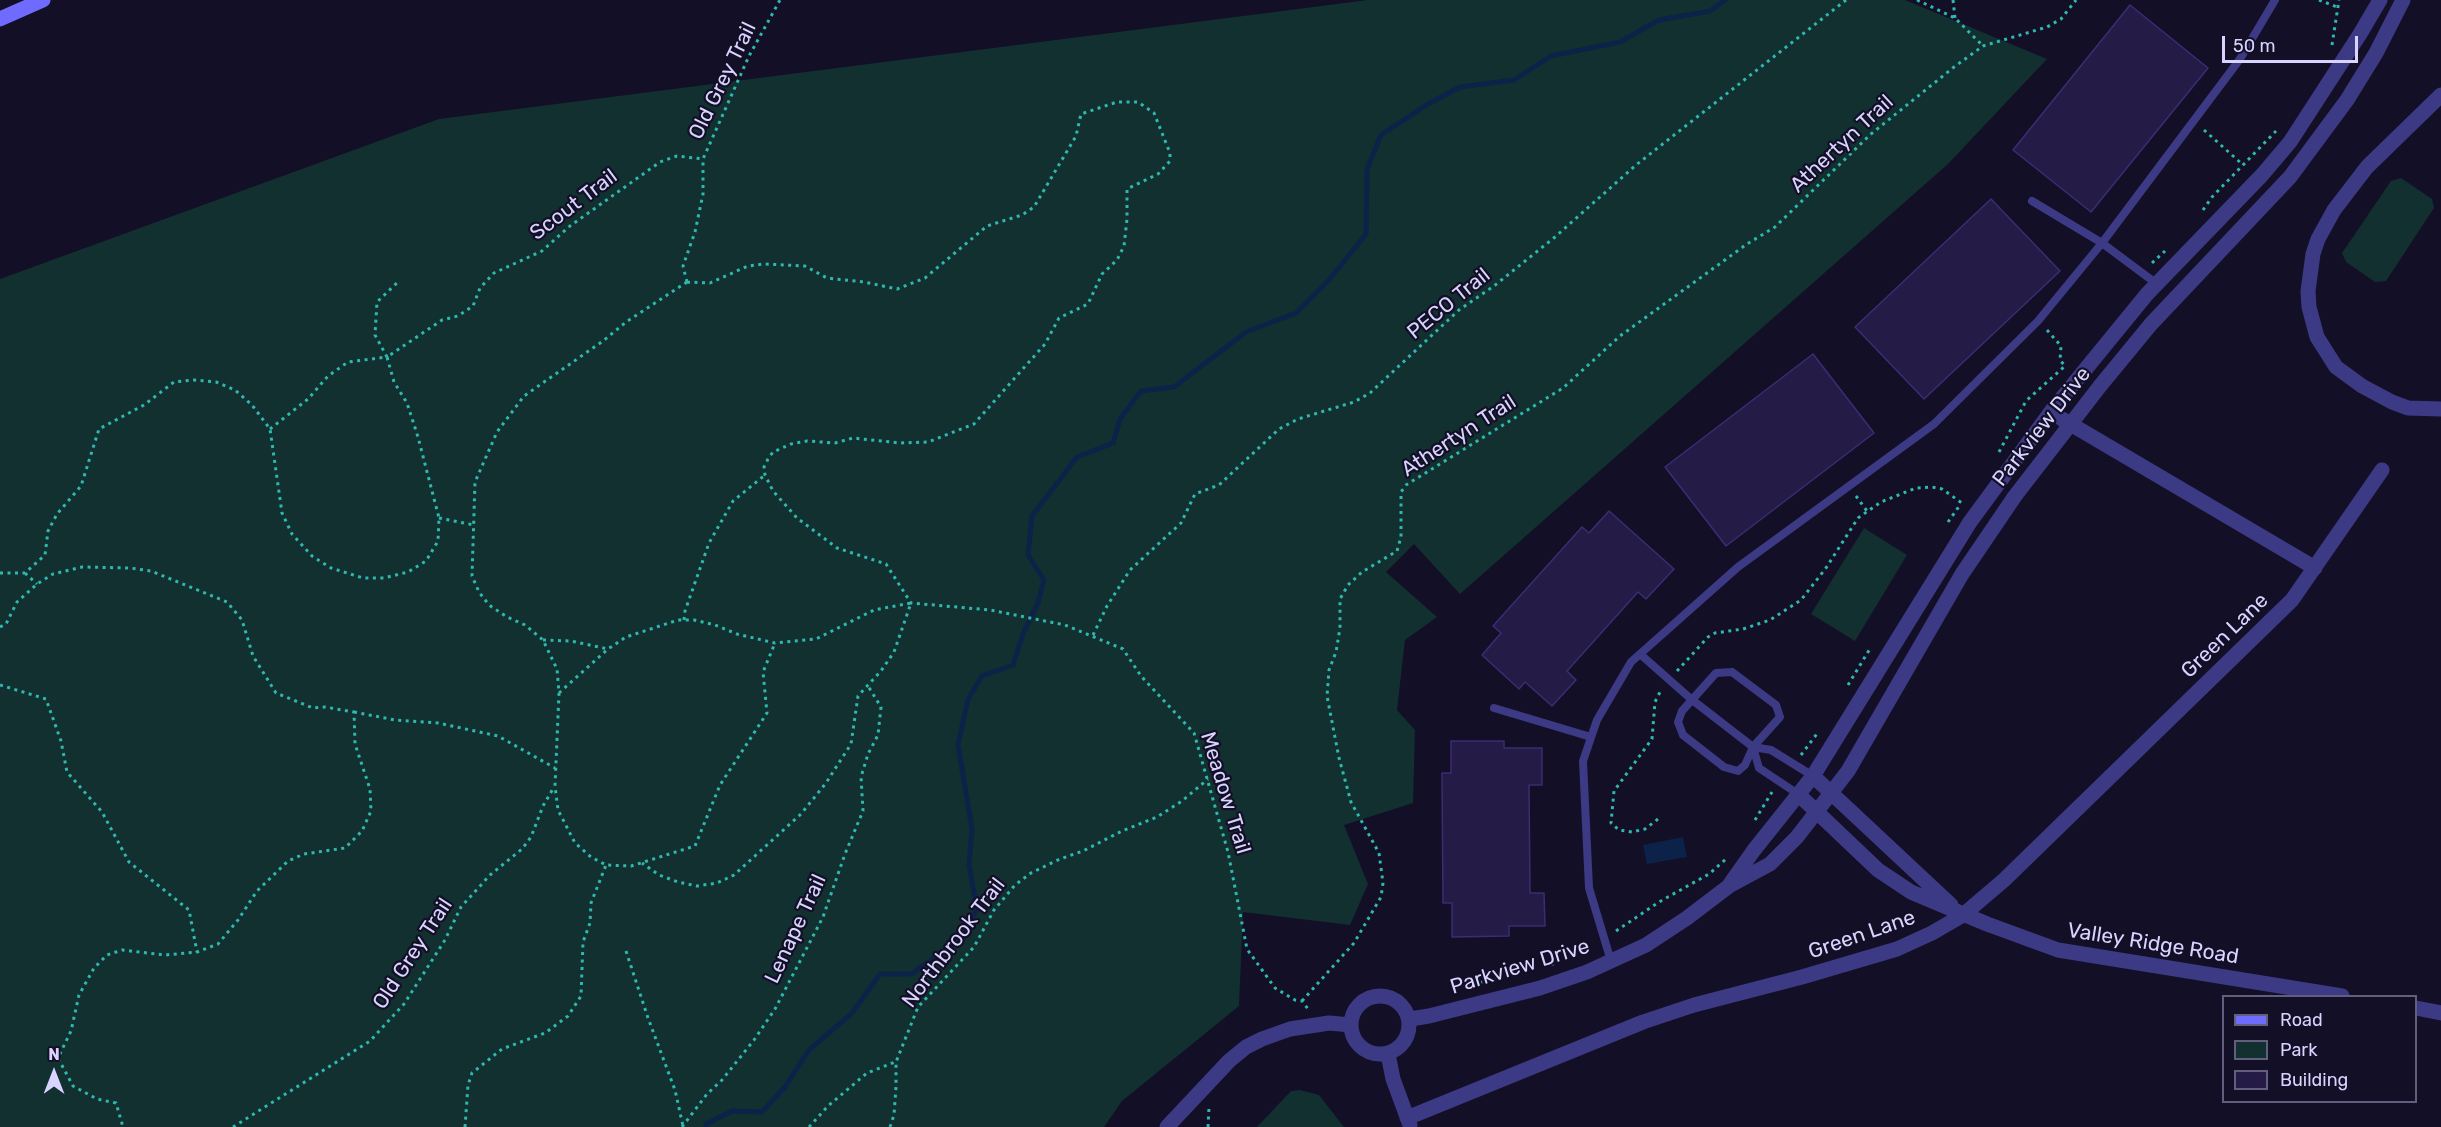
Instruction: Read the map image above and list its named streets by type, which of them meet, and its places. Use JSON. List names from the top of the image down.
{
  "streets": {
    "street": ["Parkview Drive", "Green Lane", "Valley Ridge Road"],
    "path": [
      "Old Grey Trail",
      "Athertyn Trail",
      "Scout Trail",
      "PECO Trail",
      "Meadow Trail",
      "Lenape Trail",
      "Northbrook Trail"
    ]
  },
  "crossings": [
    ["Old Grey Trail", "Scout Trail"],
    ["Athertyn Trail", "Meadow Trail"],
    ["PECO Trail", "Meadow Trail"],
    ["Parkview Drive", "Valley Ridge Road"],
    ["Green Lane", "Valley Ridge Road"],
    ["Meadow Trail", "Northbrook Trail"]
  ],
  "legend": ["Road", "Park", "Building"],
  "scale_bar": "50 m",
  "north": "top"
}
